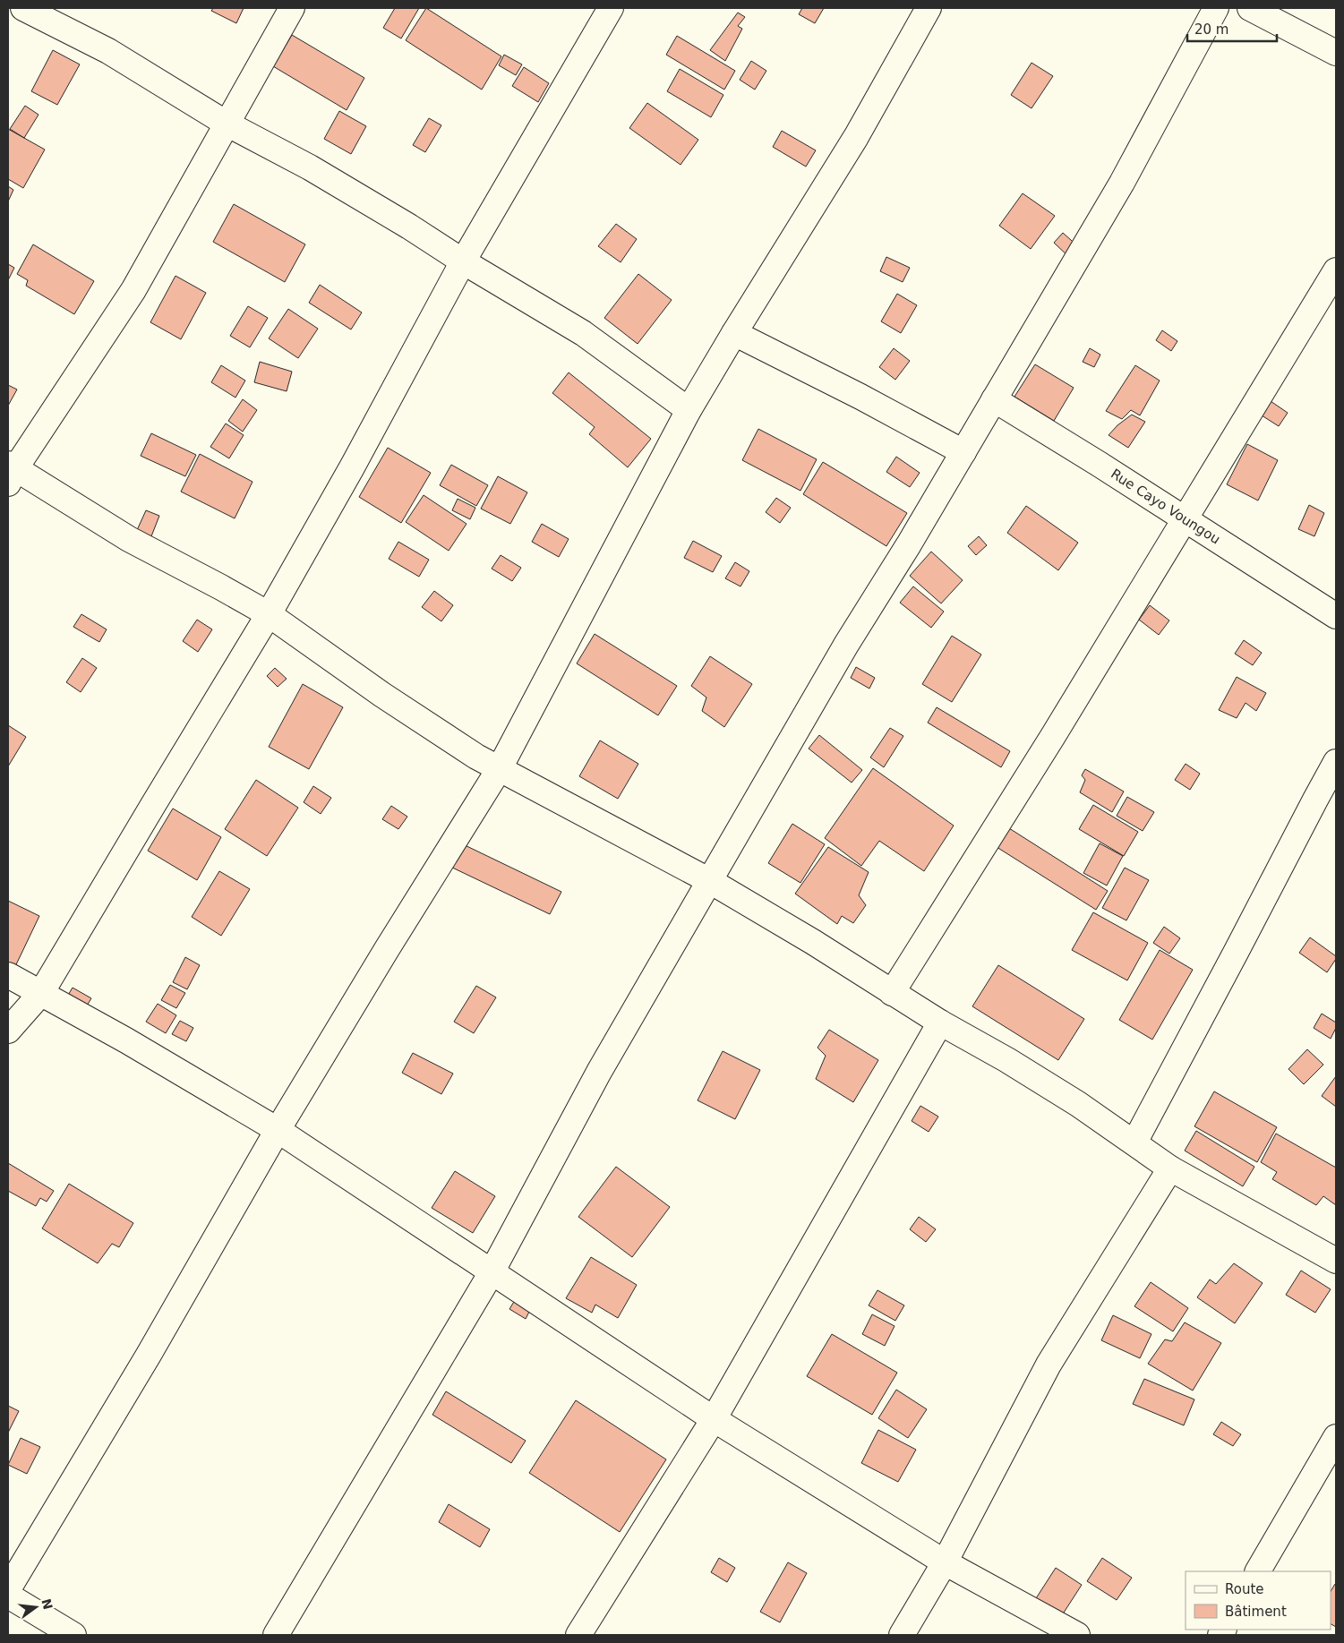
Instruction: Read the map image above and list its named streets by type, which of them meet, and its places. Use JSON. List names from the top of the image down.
{
  "streets": {
    "street": ["Rue Cayo Voungou"]
  },
  "legend": ["Route", "Bâtiment"],
  "scale_bar": "20 m",
  "north": "right"
}
